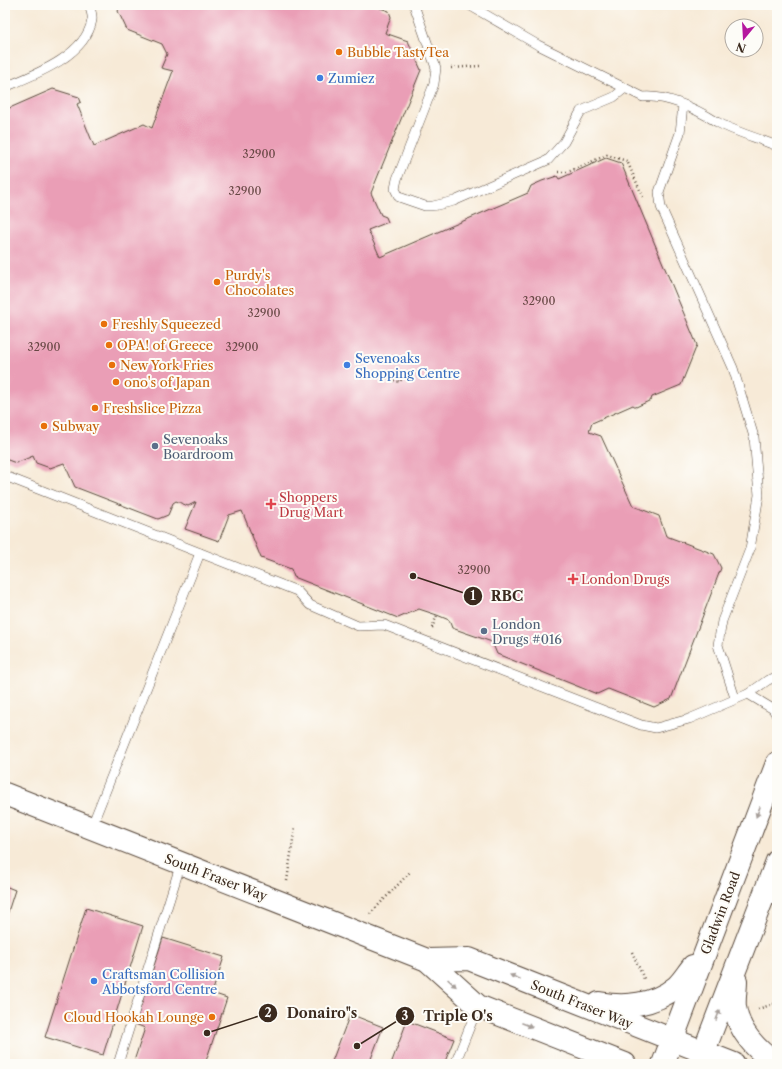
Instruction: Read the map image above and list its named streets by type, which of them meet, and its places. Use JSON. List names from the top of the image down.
{
  "streets": {
    "main road": ["South Fraser Way", "Gladwin Road"]
  },
  "crossings": [
    ["South Fraser Way", "Gladwin Road"]
  ],
  "places": {
    "other": [
      "Bubble TastyTea",
      "Zumiez",
      "Purdy's Chocolates",
      "Freshly Squeezed",
      "OPA! of Greece",
      "New York Fries",
      "Sevenoaks Shopping Centre",
      "ono's of Japan",
      "Freshslice Pizza",
      "Subway",
      "Sevenoaks Boardroom",
      "RBC",
      "London Drugs #016",
      "Craftsman Collision Abbotsford Centre",
      "Cloud Hookah Lounge",
      "Donairo\"s",
      "Triple O's"
    ],
    "health": ["Shoppers Drug Mart", "London Drugs"]
  },
  "house_numbers": [
    "32900",
    "32900",
    "32900",
    "32900",
    "32900",
    "32900",
    "32900"
  ],
  "north": "bottom"
}
